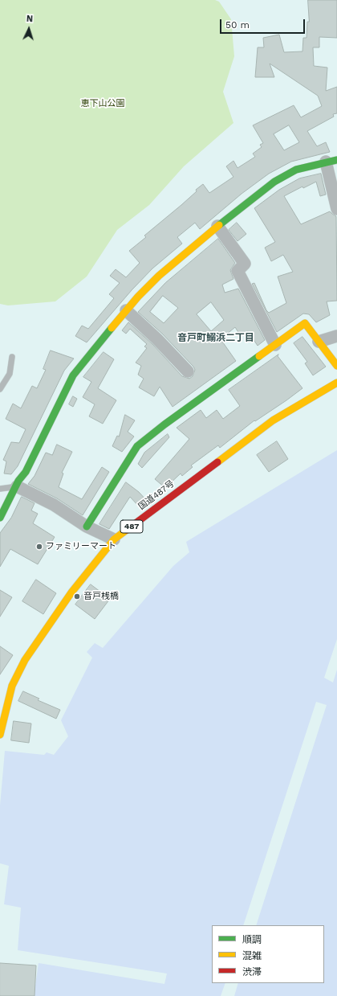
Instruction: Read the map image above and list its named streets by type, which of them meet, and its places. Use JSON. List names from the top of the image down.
{
  "streets": {
    "main road": ["国道487号", "487"]
  },
  "districts": ["音戸町鰯浜二丁目"],
  "parks": ["恵下山公園"],
  "places": ["ファミリーマート", "音戸桟橋"],
  "legend": ["順調", "混雑", "渋滞"],
  "scale_bar": "50 m",
  "north": "top"
}
